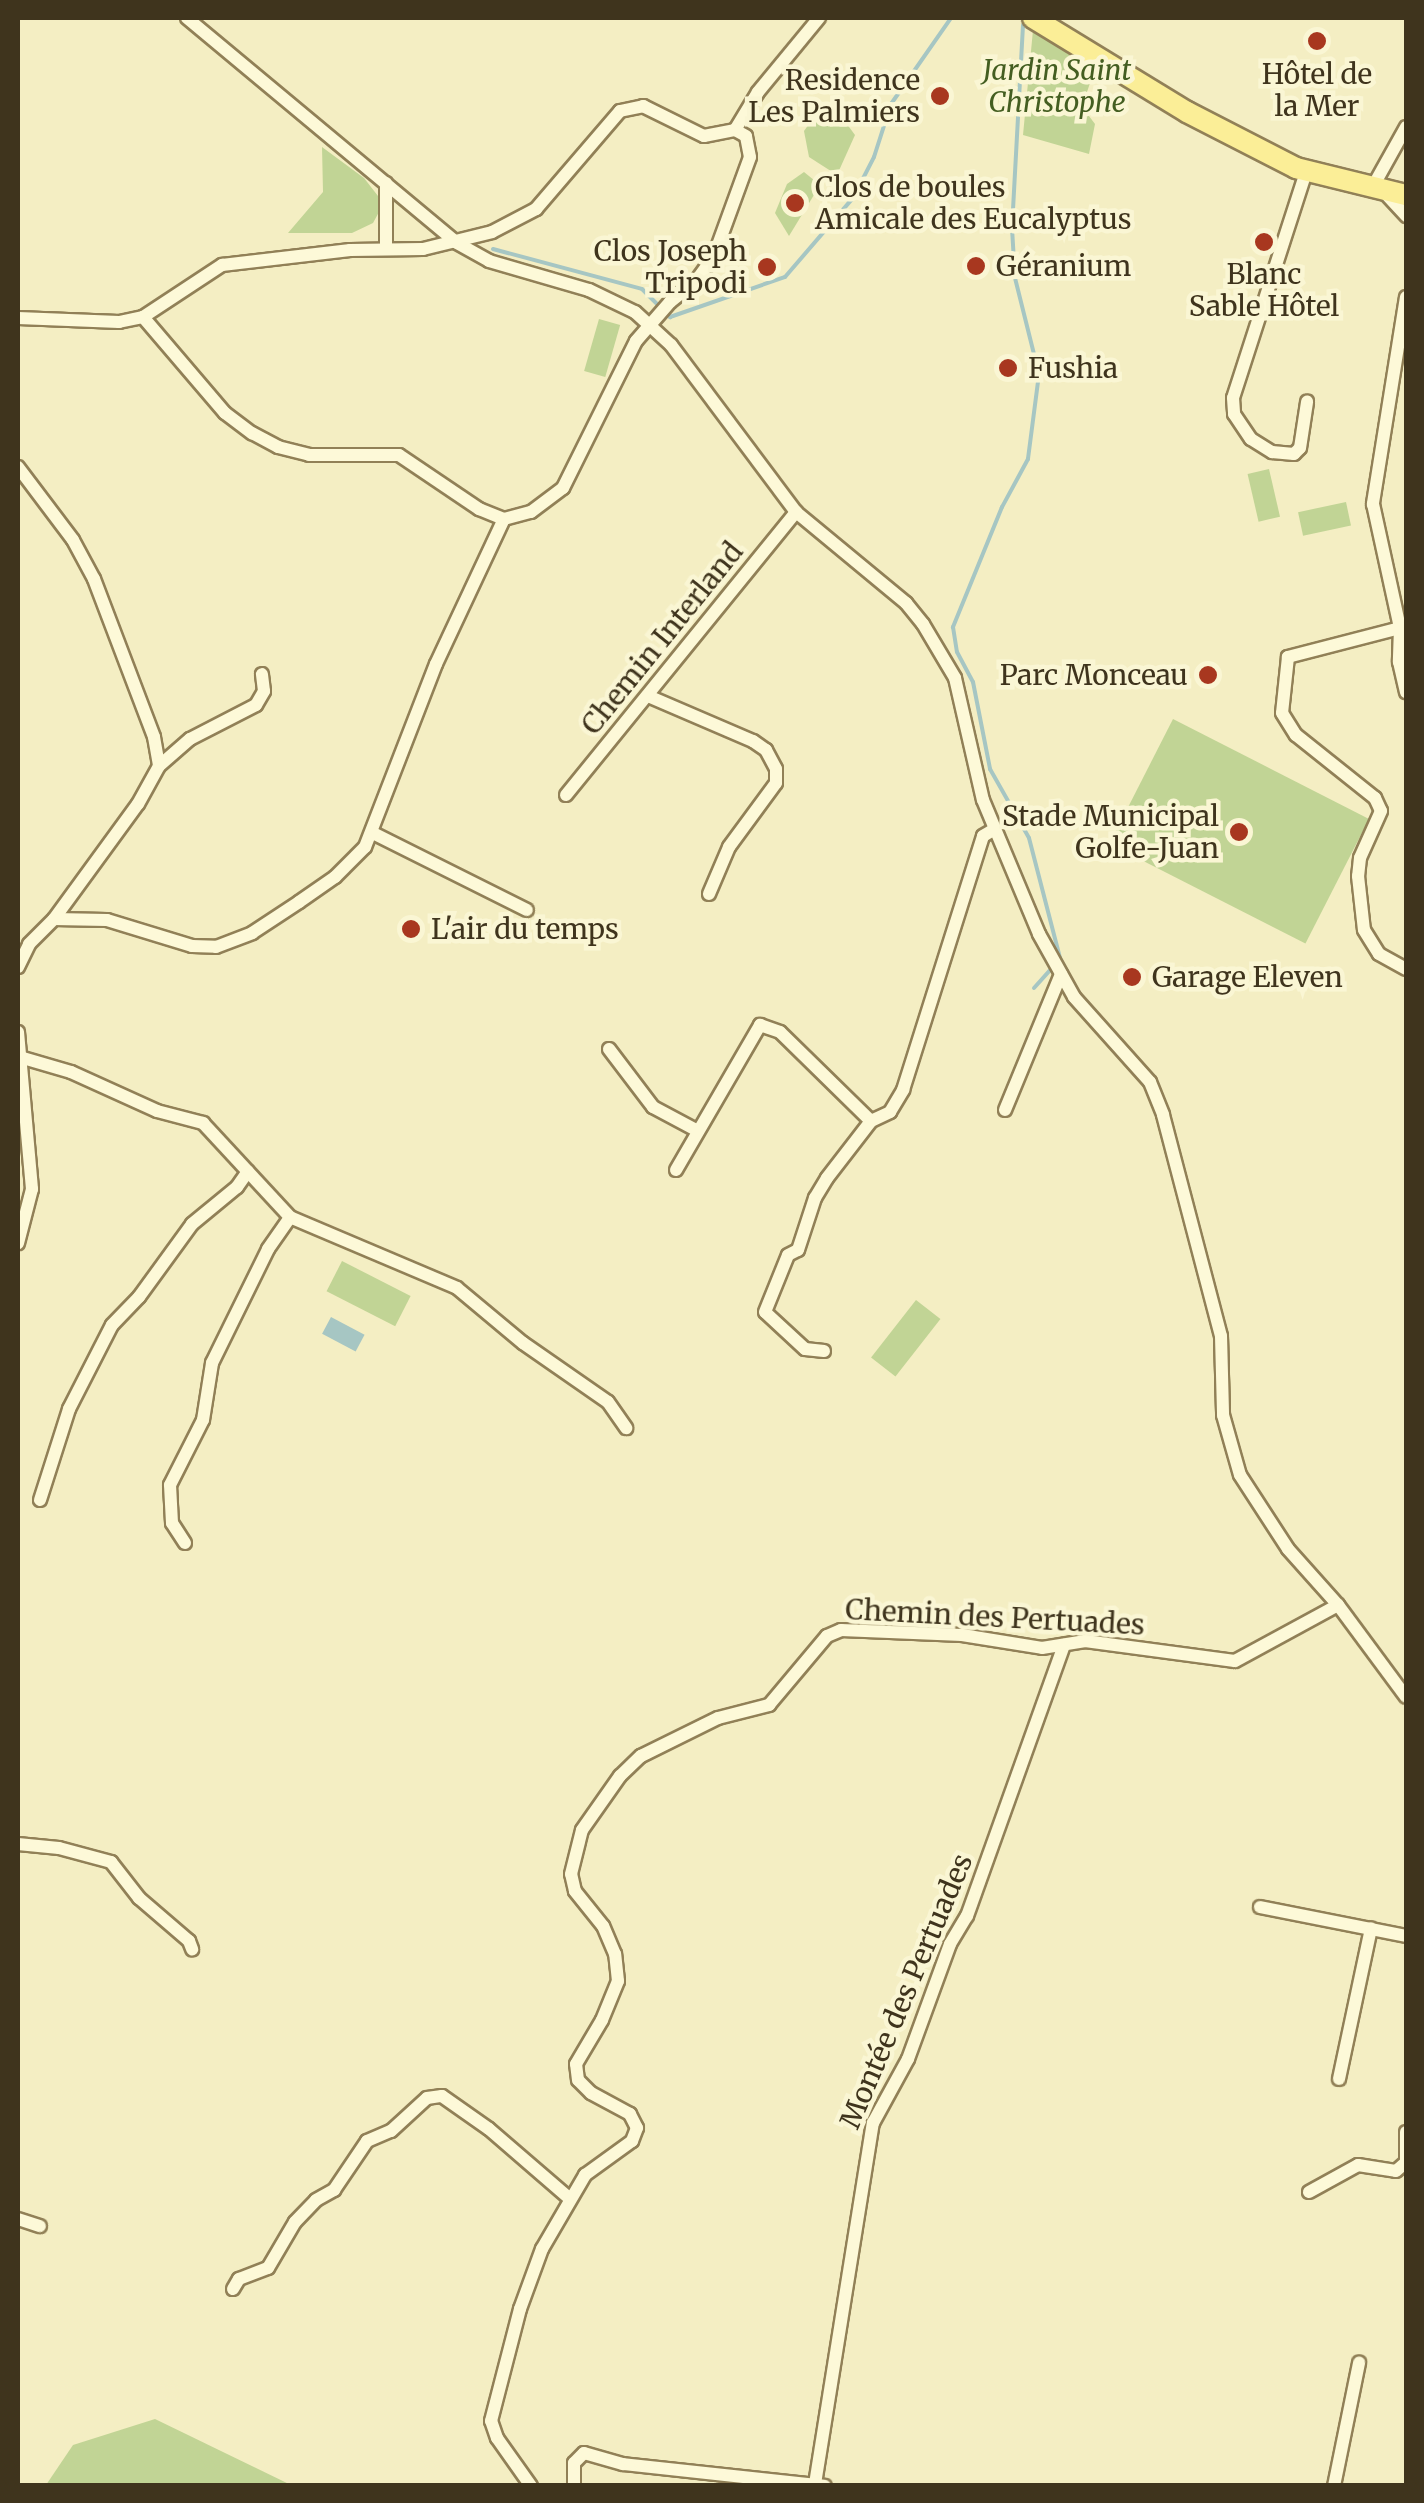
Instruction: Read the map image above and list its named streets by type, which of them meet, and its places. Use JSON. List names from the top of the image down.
{
  "streets": {
    "street": ["Chemin Interland", "Chemin des Pertuades", "Montée des Pertuades"]
  },
  "crossings": [
    ["Chemin des Pertuades", "Montée des Pertuades"]
  ],
  "parks": ["Jardin Saint Christophe"],
  "places": [
    "Hôtel de la Mer",
    "Residence Les Palmiers",
    "Clos de boules Amicale des Eucalyptus",
    "Blanc Sable Hôtel",
    "Géranium",
    "Clos Joseph Tripodi",
    "Fushia",
    "Parc Monceau",
    "Stade Municipal Golfe-Juan",
    "L'air du temps",
    "Garage Eleven"
  ]
}
